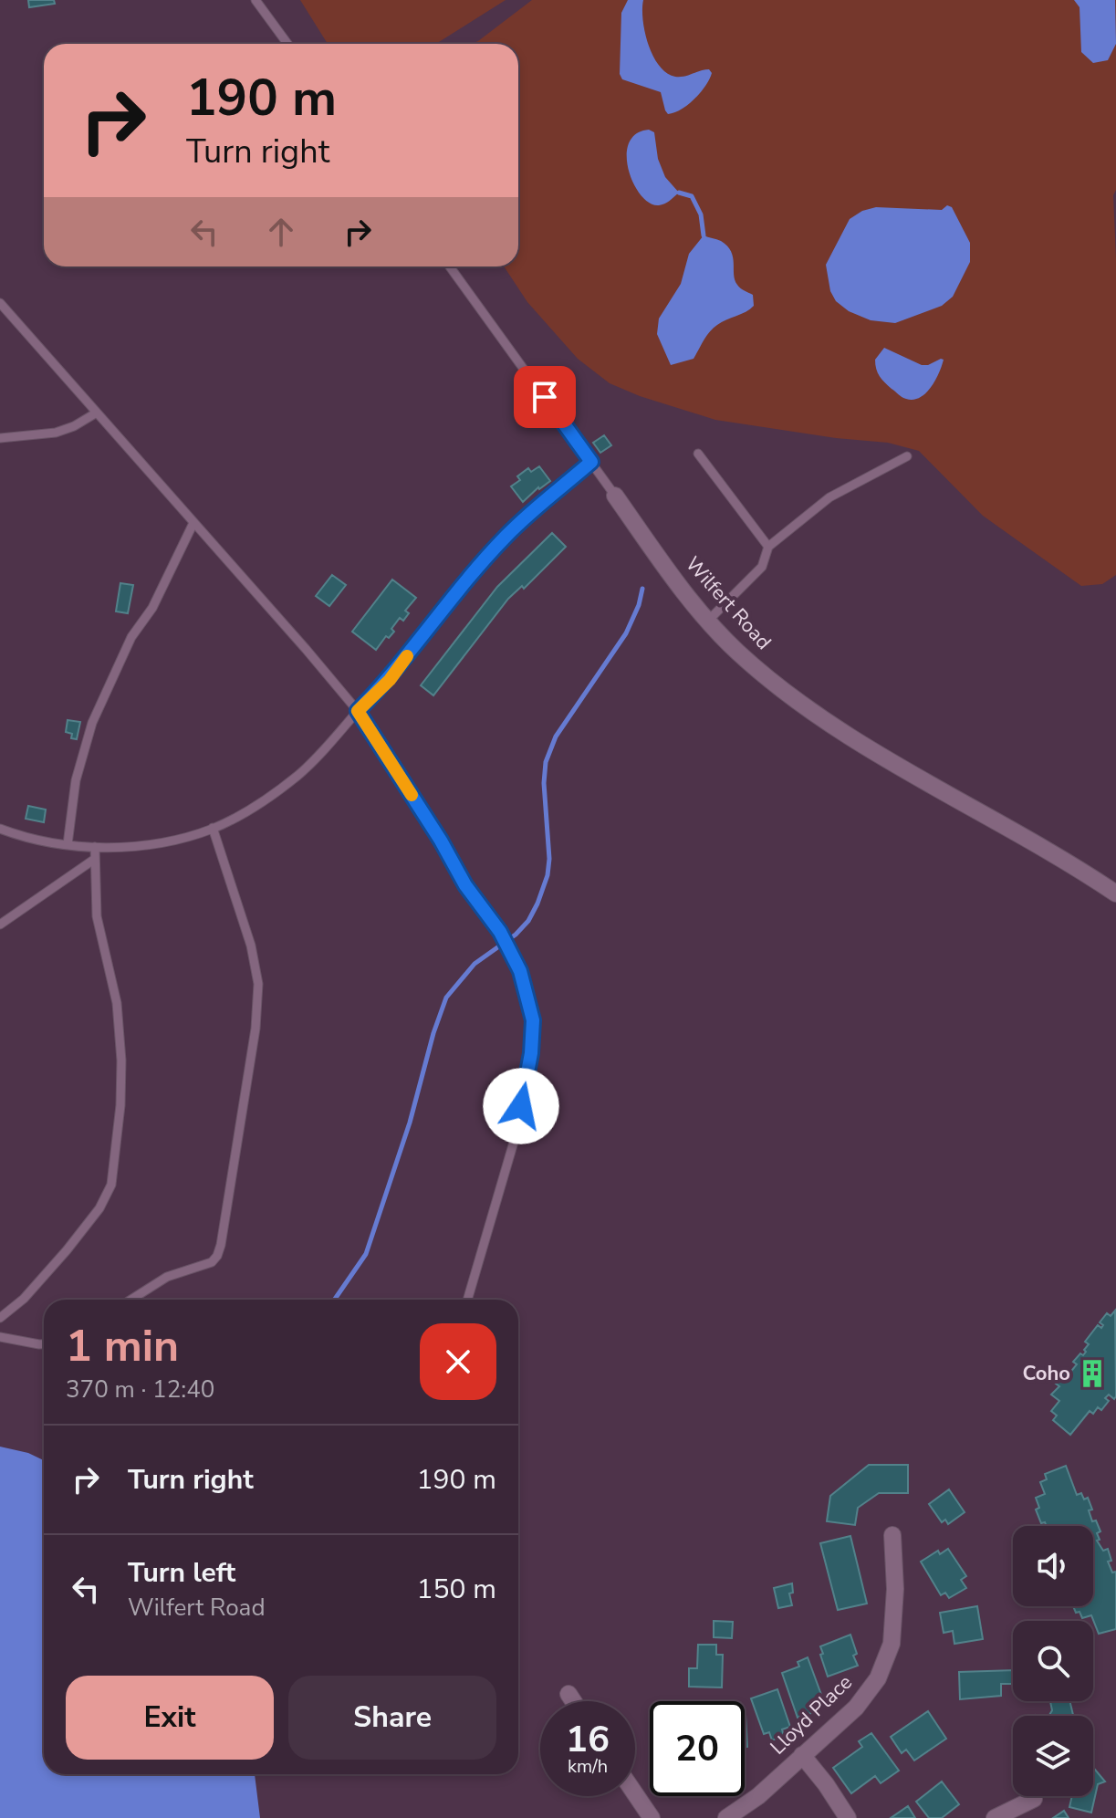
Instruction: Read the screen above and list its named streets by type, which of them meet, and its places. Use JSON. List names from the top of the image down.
{
  "streets": {
    "street": ["Wilfert Road", "Lloyd Place"]
  },
  "places": {
    "building": ["Coho"]
  },
  "page": {
    "turn": ["190 m", "Turn right"],
    "heading": ["1 min", "370 m · 12:40"],
    "list": [
      {
        "name": "Turn right",
        "value": "190 m"
      },
      {
        "name": "Turn left",
        "note": "Wilfert Road",
        "value": "150 m"
      }
    ],
    "buttons": ["Exit", "Share"],
    "speed": "16 km/h",
    "limit": "20"
  }
}
